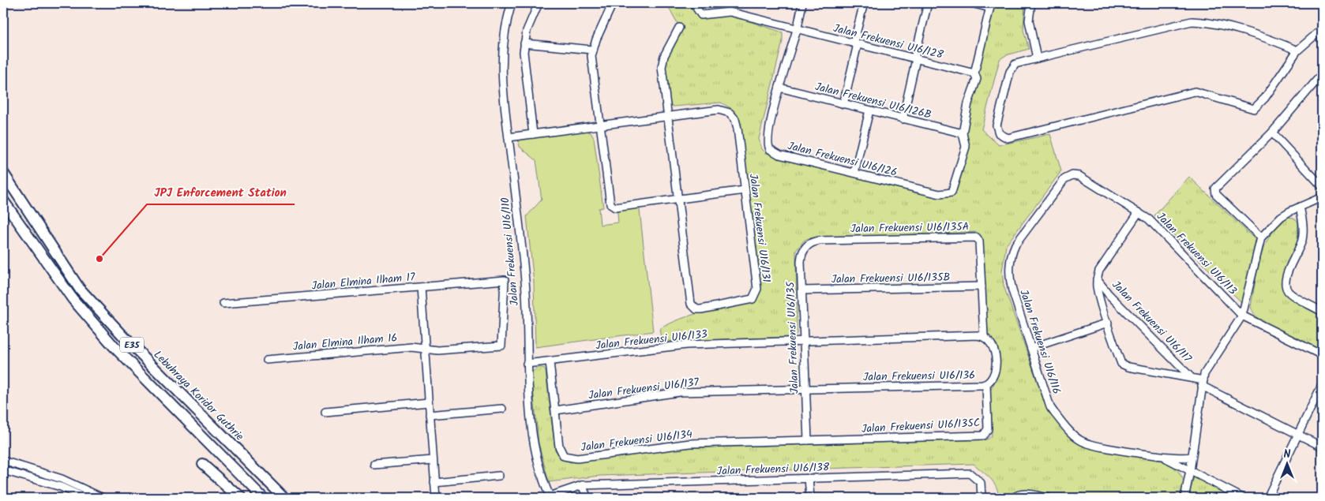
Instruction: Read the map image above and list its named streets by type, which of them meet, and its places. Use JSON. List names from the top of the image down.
{
  "streets": {
    "highway": ["E35", "Lebuhraya Koridor Guthrie"],
    "street": [
      "Jalan Frekuensi U16/128",
      "Jalan Frekuensi U16/126B",
      "Jalan Frekuensi U16/126",
      "Jalan Frekuensi U16/135A",
      "Jalan Frekuensi U16/131",
      "Jalan Frekuensi U16/110",
      "Jalan Frekuensi U16/113",
      "Jalan Frekuensi U16/135B",
      "Jalan Elmina Ilham 17",
      "Jalan Frekuensi U16/117",
      "Jalan Frekuensi U16/135",
      "Jalan Frekuensi U16/133",
      "Jalan Elmina Ilham 16",
      "Jalan Frekuensi U16/116",
      "Jalan Frekuensi U16/136",
      "Jalan Frekuensi U16/137",
      "Jalan Frekuensi U16/135C",
      "Jalan Frekuensi U16/134",
      "Jalan Frekuensi U16/138"
    ]
  },
  "crossings": [
    ["Jalan Frekuensi U16/128", "Jalan Frekuensi U16/126"],
    ["Jalan Frekuensi U16/126B", "Jalan Frekuensi U16/126"],
    ["Jalan Frekuensi U16/135A", "Jalan Frekuensi U16/135B"],
    ["Jalan Frekuensi U16/135A", "Jalan Frekuensi U16/135"],
    ["Jalan Frekuensi U16/135A", "Jalan Frekuensi U16/136"],
    ["Jalan Frekuensi U16/131", "Jalan Frekuensi U16/110"],
    ["Jalan Frekuensi U16/110", "Jalan Frekuensi U16/133"],
    ["Jalan Frekuensi U16/110", "Jalan Frekuensi U16/138"],
    ["Jalan Frekuensi U16/113", "Jalan Frekuensi U16/117"],
    ["Jalan Frekuensi U16/113", "Jalan Frekuensi U16/116"],
    ["Jalan Frekuensi U16/135B", "Jalan Frekuensi U16/135"],
    ["Jalan Elmina Ilham 17", "Jalan Elmina Ilham 16"],
    ["Jalan Frekuensi U16/135", "Jalan Frekuensi U16/133"],
    ["Jalan Frekuensi U16/135", "Jalan Frekuensi U16/136"],
    ["Jalan Frekuensi U16/135", "Jalan Frekuensi U16/137"],
    ["Jalan Frekuensi U16/135", "Jalan Frekuensi U16/135C"],
    ["Jalan Frekuensi U16/135", "Jalan Frekuensi U16/134"],
    ["Jalan Frekuensi U16/133", "Jalan Frekuensi U16/134"],
    ["Jalan Frekuensi U16/136", "Jalan Frekuensi U16/137"],
    ["Jalan Frekuensi U16/136", "Jalan Frekuensi U16/135C"],
    ["Jalan Frekuensi U16/137", "Jalan Frekuensi U16/134"],
    ["Jalan Frekuensi U16/135C", "Jalan Frekuensi U16/134"]
  ],
  "places": ["JPJ Enforcement Station"],
  "north": "top"
}
